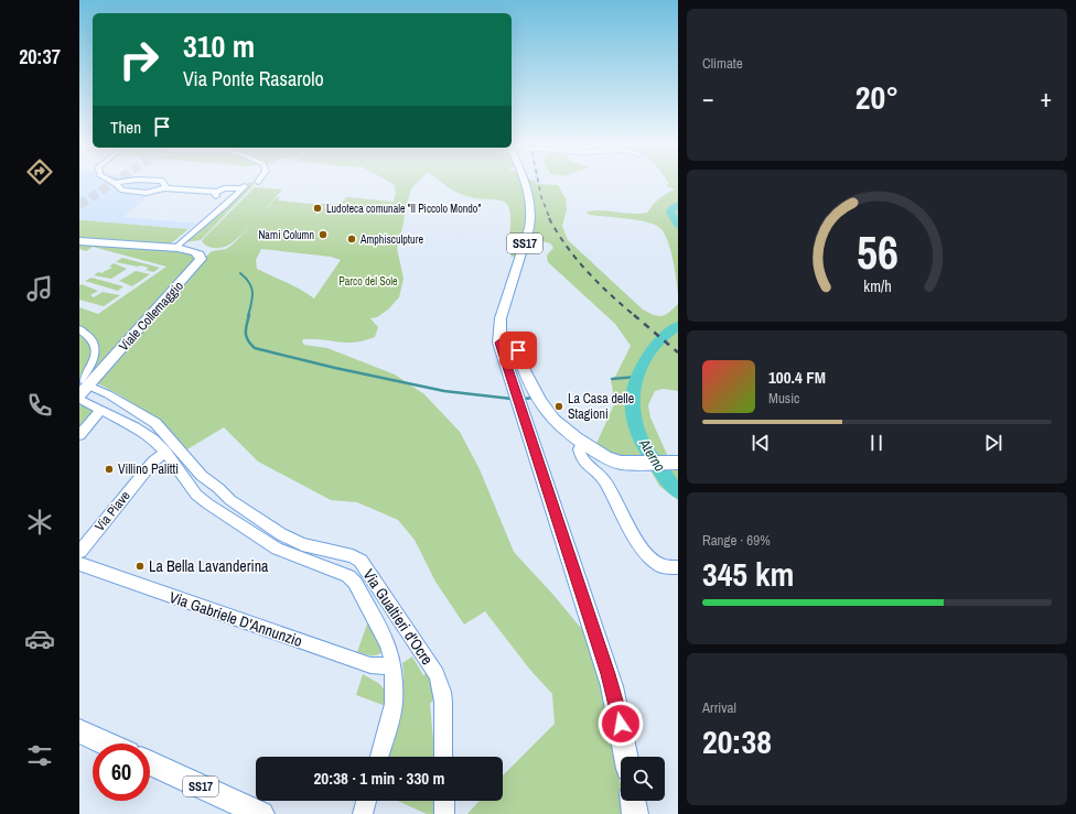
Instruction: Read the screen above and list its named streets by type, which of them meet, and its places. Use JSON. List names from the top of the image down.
{
  "streets": {
    "main road": ["SS17", "Viale Collemaggio"],
    "street": ["Via Piave", "Via Gualtieri d'Ocre", "Via Gabriele D'Annunzio"]
  },
  "crossings": [
    ["Viale Collemaggio", "Via Gualtieri d'Ocre"]
  ],
  "water": ["Aterno"],
  "parks": ["Parco del Sole"],
  "places": [
    "Ludoteca comunale \"Il Piccolo Mondo\"",
    "Narni Column",
    "Amphisculpture",
    "La Casa delle Stagioni",
    "Villino Palitti",
    "La Bella Lavanderina"
  ],
  "page": {
    "tabs": "20:37",
    "tile": [
      "Climate",
      ["Range · 69%", "345 km"],
      ["Arrival", "20:38"]
    ],
    "turn": ["310 m", "Via Ponte Rasarolo"],
    "heat": ["−", "20°", "+"],
    "then": "Then",
    "song": ["100.4 FM", "Music"],
    "limit": "60",
    "trip": "20:38 · 1 min · 330 m",
    "gauge": ["56", "km/h"]
  }
}
